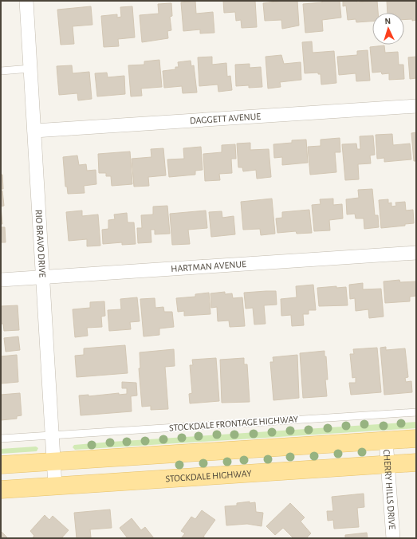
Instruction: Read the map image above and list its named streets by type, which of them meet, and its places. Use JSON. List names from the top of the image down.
{
  "streets": {
    "main road": ["STOCKDALE HIGHWAY"],
    "street": [
      "DAGGETT AVENUE",
      "RIO BRAVO DRIVE",
      "HARTMAN AVENUE",
      "CHERRY HILLS DRIVE"
    ],
    "lane": ["STOCKDALE FRONTAGE HIGHWAY"]
  },
  "crossings": [
    ["DAGGETT AVENUE", "RIO BRAVO DRIVE"],
    ["RIO BRAVO DRIVE", "HARTMAN AVENUE"],
    ["RIO BRAVO DRIVE", "STOCKDALE FRONTAGE HIGHWAY"],
    ["RIO BRAVO DRIVE", "STOCKDALE HIGHWAY"],
    ["STOCKDALE HIGHWAY", "CHERRY HILLS DRIVE"]
  ],
  "north": "top"
}
